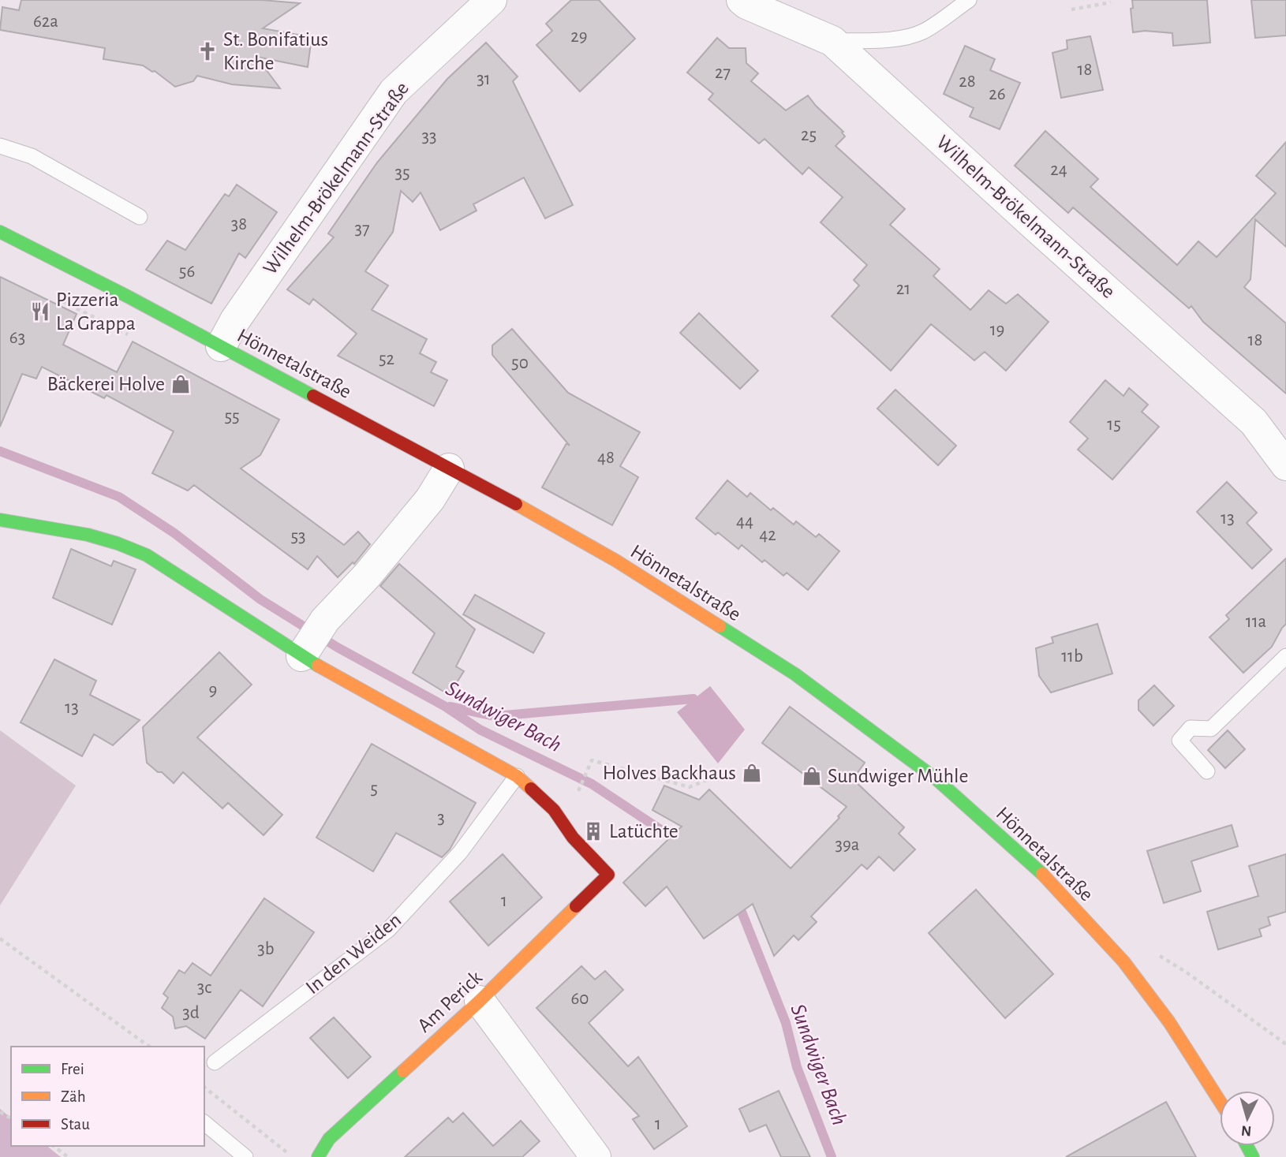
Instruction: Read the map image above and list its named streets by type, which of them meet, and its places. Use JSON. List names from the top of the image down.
{
  "streets": {
    "main road": ["Hönnetalstraße", "Am Perick"],
    "street": ["Wilhelm-Brökelmann-Straße"],
    "lane": ["In den Weiden"]
  },
  "crossings": [
    ["Wilhelm-Brökelmann-Straße", "Hönnetalstraße"],
    ["In den Weiden", "Am Perick"]
  ],
  "water": ["Sundwiger Bach"],
  "places": {
    "church": ["St. Bonifatius Kirche"],
    "restaurant": ["Pizzeria La Grappa"],
    "shop": ["Bäckerei Holve", "Holves Backhaus", "Sundwiger Mühle"],
    "building": ["Latüchte"]
  },
  "house_numbers": [
    "62a",
    "29",
    "18",
    "27",
    "31",
    "28",
    "26",
    "25",
    "33",
    "24",
    "35",
    "38",
    "37",
    "56",
    "21",
    "19",
    "63",
    "18",
    "52",
    "50",
    "55",
    "15",
    "48",
    "13",
    "44",
    "42",
    "53",
    "11a",
    "11b",
    "9",
    "13",
    "5",
    "3",
    "39a",
    "1",
    "3b",
    "3c",
    "60",
    "3d",
    "1"
  ],
  "legend": ["Frei", "Zäh", "Stau"],
  "north": "bottom"
}
